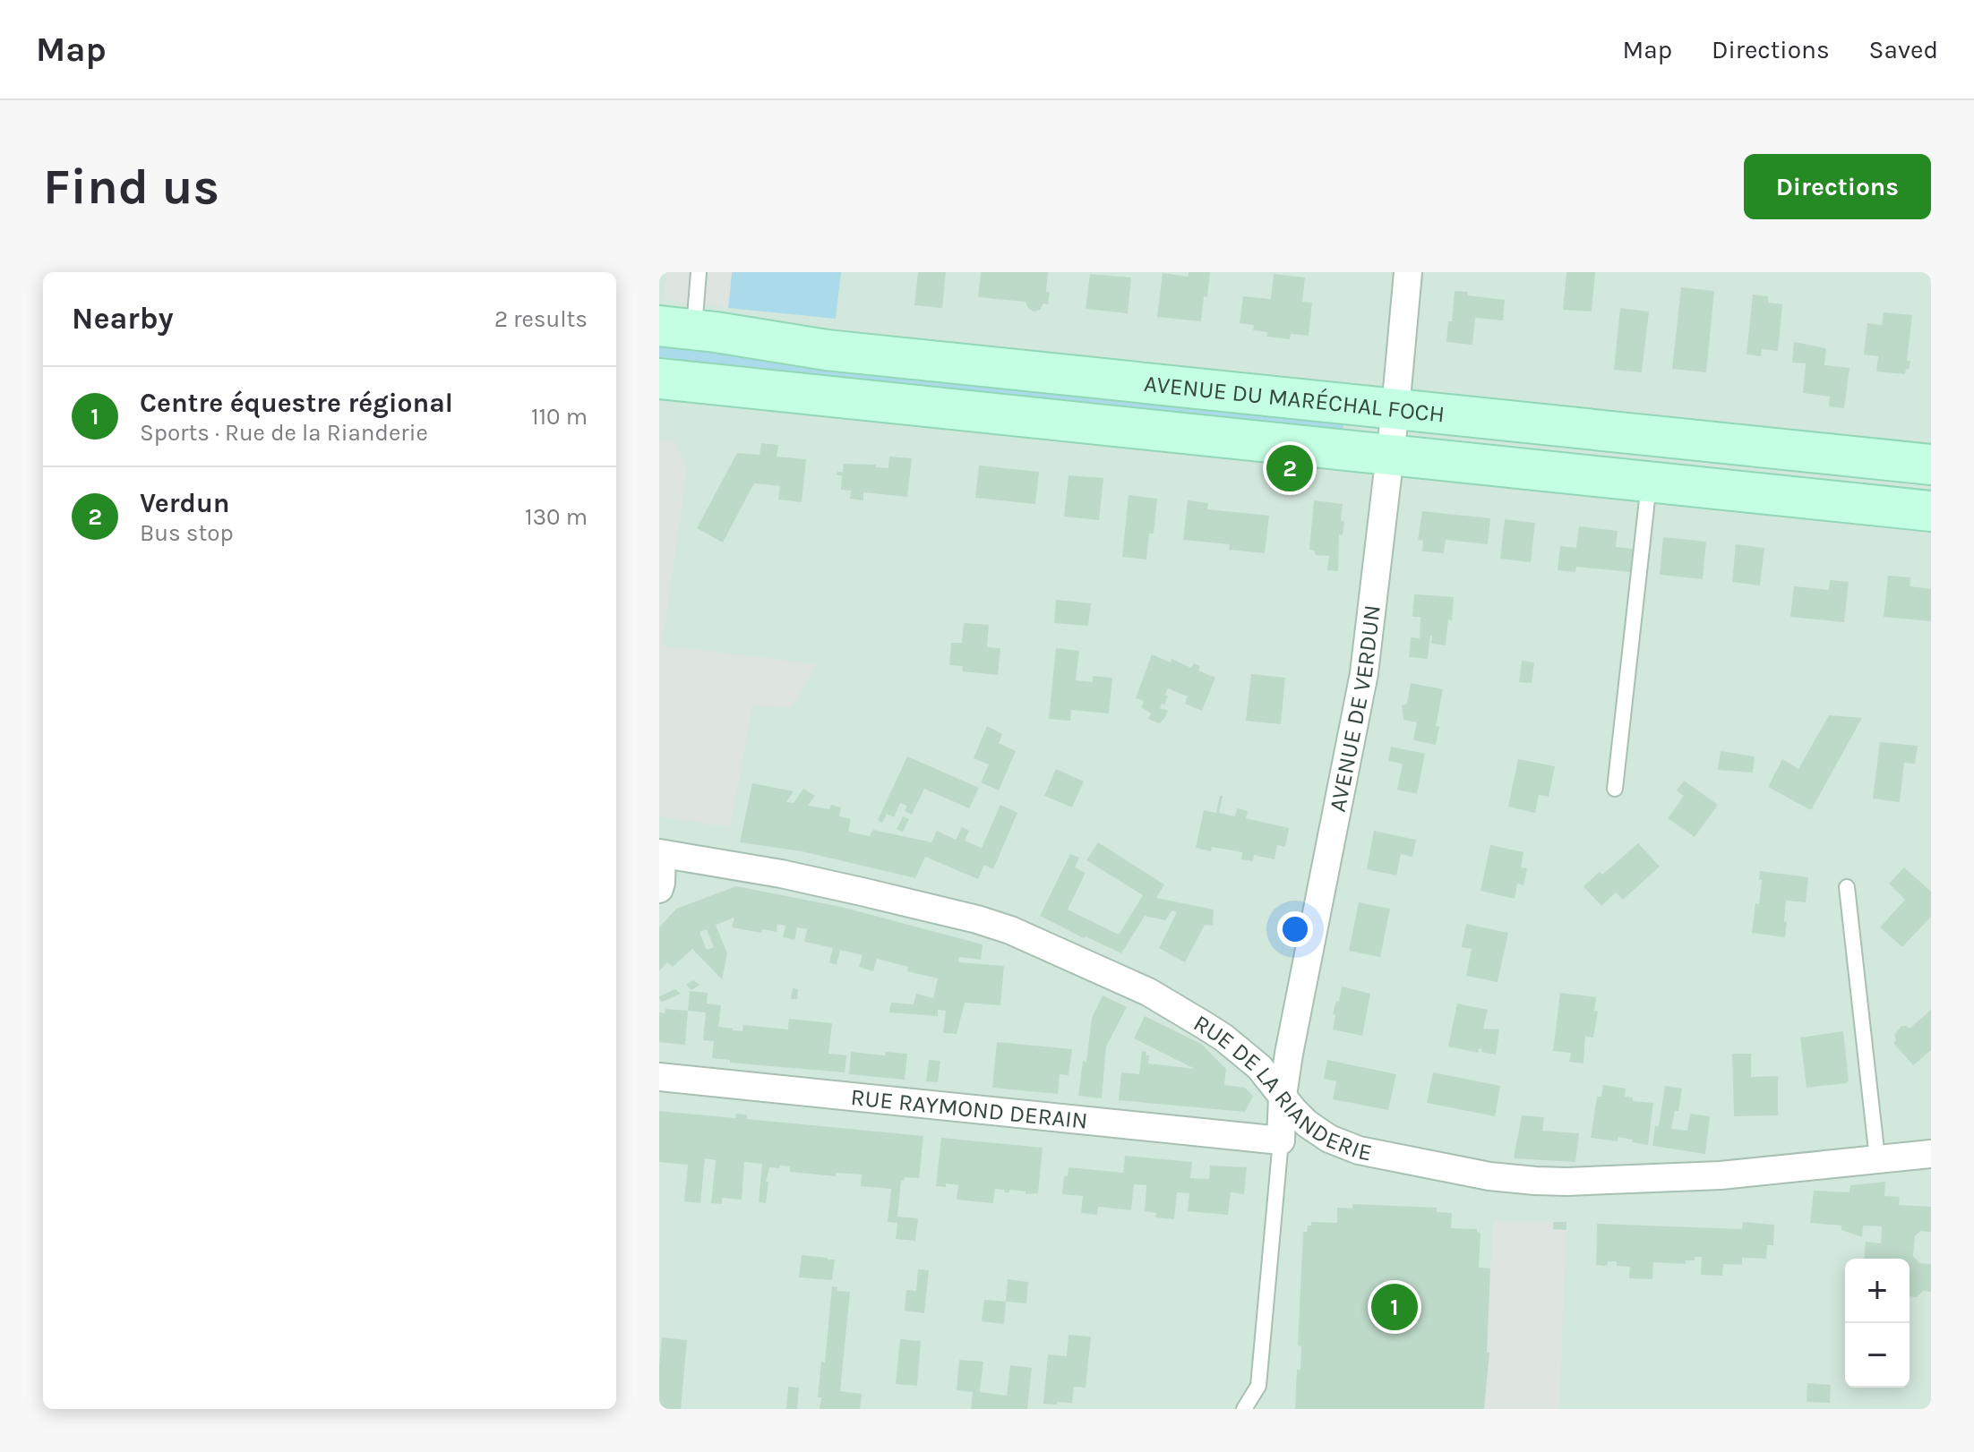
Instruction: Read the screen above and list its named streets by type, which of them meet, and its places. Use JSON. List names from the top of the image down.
{
  "streets": {
    "main road": ["AVENUE DU MARÉCHAL FOCH"],
    "street": ["AVENUE DE VERDUN", "RUE DE LA RIANDERIE", "RUE RAYMOND DERAIN"]
  },
  "crossings": [
    ["AVENUE DU MARÉCHAL FOCH", "AVENUE DE VERDUN"],
    ["AVENUE DE VERDUN", "RUE DE LA RIANDERIE"],
    ["AVENUE DE VERDUN", "RUE RAYMOND DERAIN"]
  ],
  "page": {
    "header": "Map",
    "nav": ["Map", "Directions", "Saved"],
    "buttons": "Directions",
    "title": "Find us",
    "heading": ["Nearby", "2 results"],
    "list": [
      {
        "mark": "1",
        "name": "Centre équestre régional",
        "note": "Sports · Rue de la Rianderie",
        "value": "110 m"
      },
      {
        "mark": "2",
        "name": "Verdun",
        "note": "Bus stop",
        "value": "130 m"
      }
    ],
    "pins": ["2", "1"],
    "map_buttons": ["+", "−"]
  }
}
